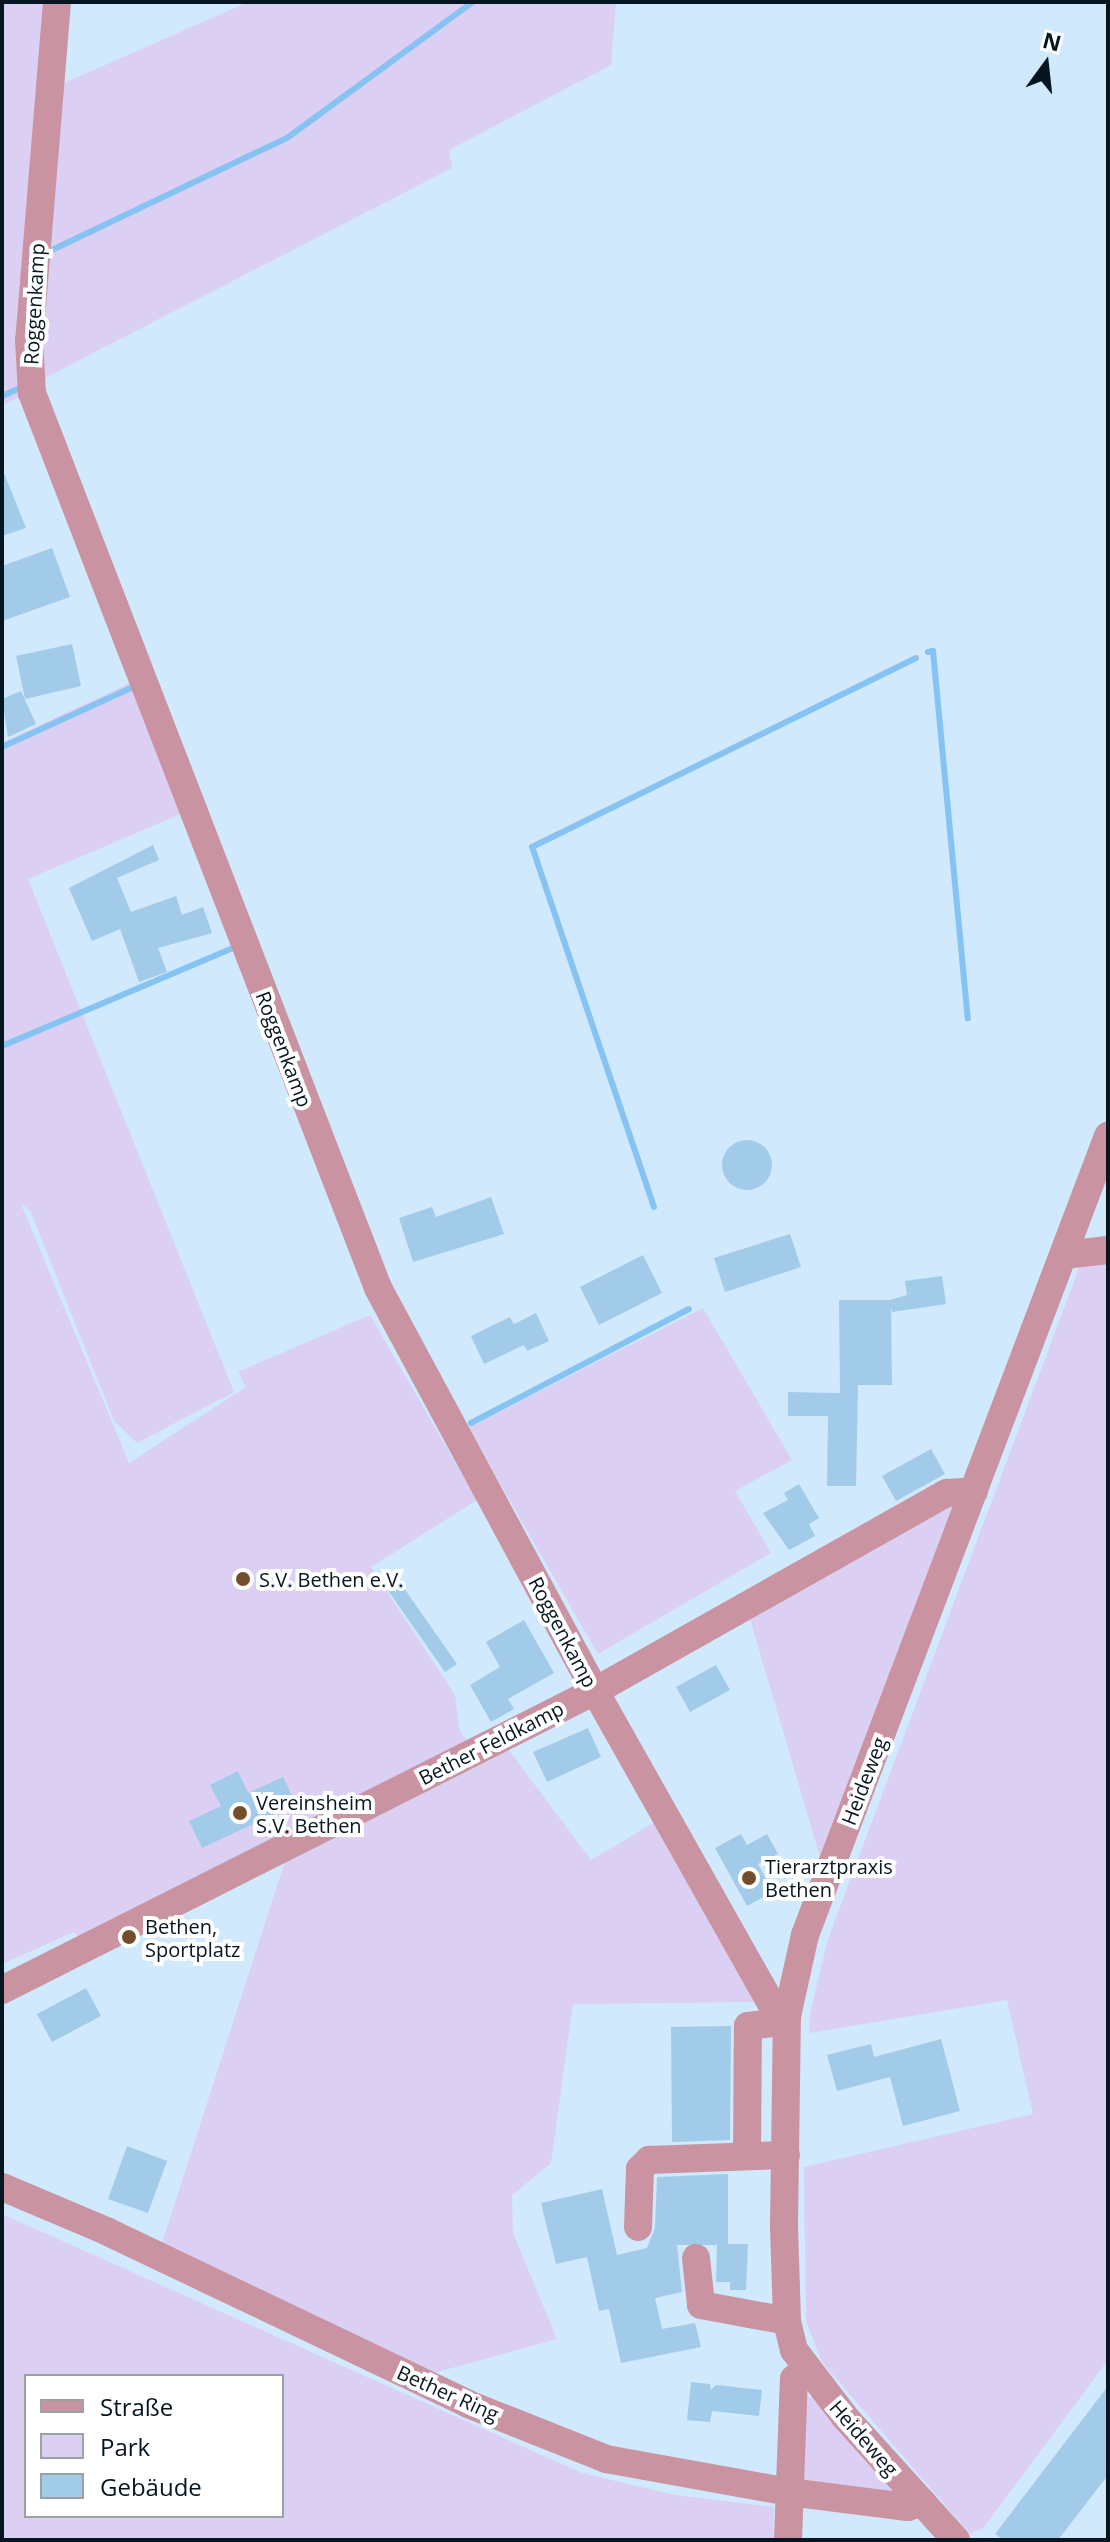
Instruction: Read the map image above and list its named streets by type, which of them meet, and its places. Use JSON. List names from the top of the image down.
{
  "streets": {
    "street": [
      "Roggenkamp",
      "Bether Feldkamp",
      "Heideweg",
      "Bether Ring"
    ]
  },
  "crossings": [
    ["Roggenkamp", "Bether Feldkamp"],
    ["Roggenkamp", "Heideweg"],
    ["Bether Feldkamp", "Heideweg"],
    ["Heideweg", "Bether Ring"]
  ],
  "places": [
    "S.V. Bethen e.V.",
    "Vereinsheim S.V. Bethen",
    "Tierarztpraxis Bethen",
    "Bethen, Sportplatz"
  ],
  "legend": ["Straße", "Park", "Gebäude"],
  "north": "top"
}
